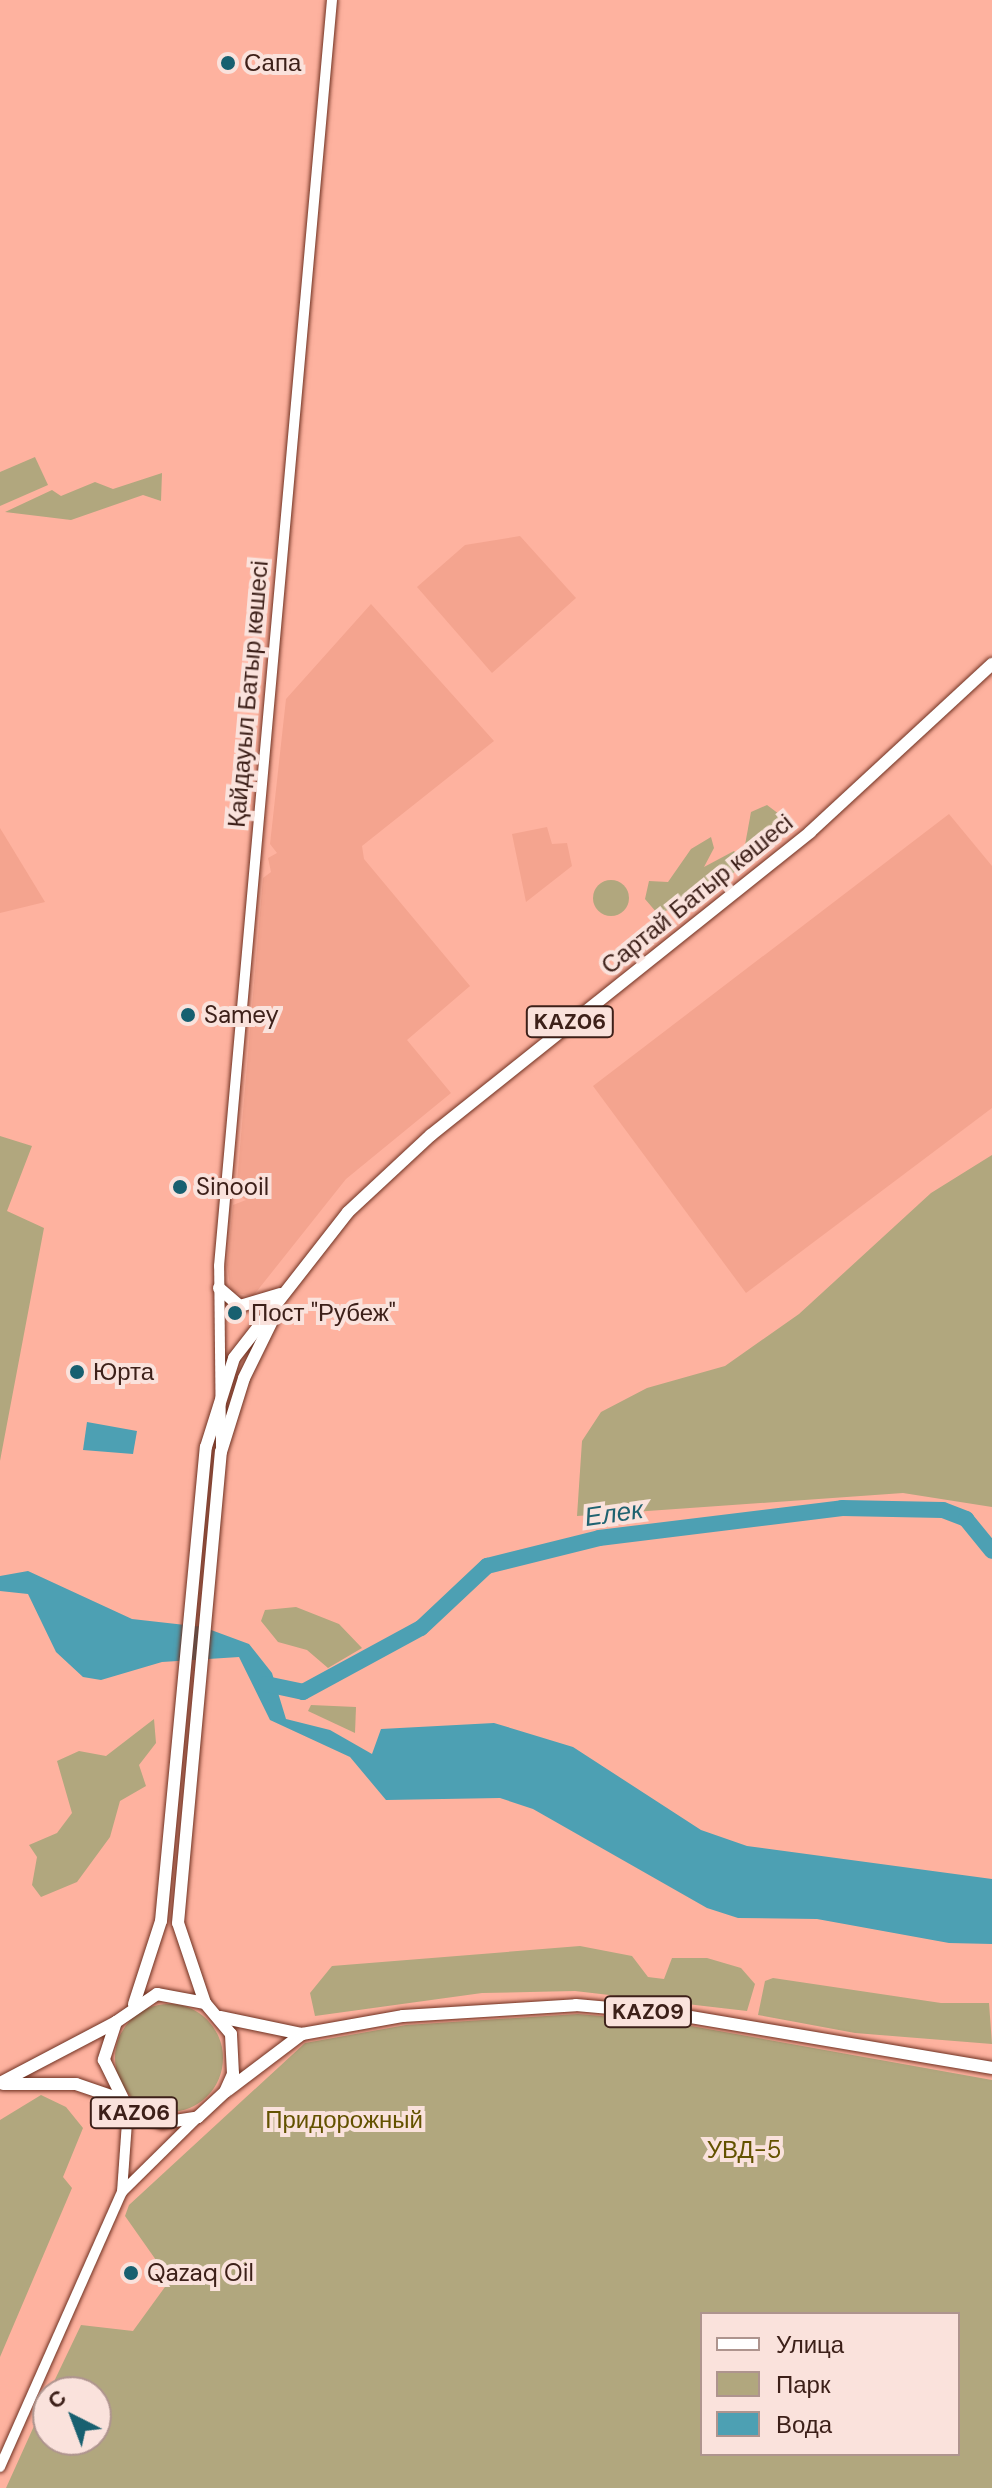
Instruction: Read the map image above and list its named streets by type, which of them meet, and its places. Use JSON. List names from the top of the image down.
{
  "streets": {
    "highway": ["Сартай Батыр көшесі", "KАZ06", "KAZ09"],
    "street": ["Қайдауыл Батыр көшесі"]
  },
  "crossings": [
    ["Қайдауыл Батыр көшесі", "KАZ06"],
    ["Сартай Батыр көшесі", "KАZ06"],
    ["KАZ06", "KAZ09"]
  ],
  "water": ["Елек"],
  "parks": ["Придорожный", "УВД-5"],
  "places": [
    "Сапа",
    "Samey",
    "Sinooil",
    "Пост \"Рубеж\"",
    "Юрта",
    "Qazaq Oil"
  ],
  "legend": ["Улица", "Парк", "Вода"],
  "north": "top left"
}
